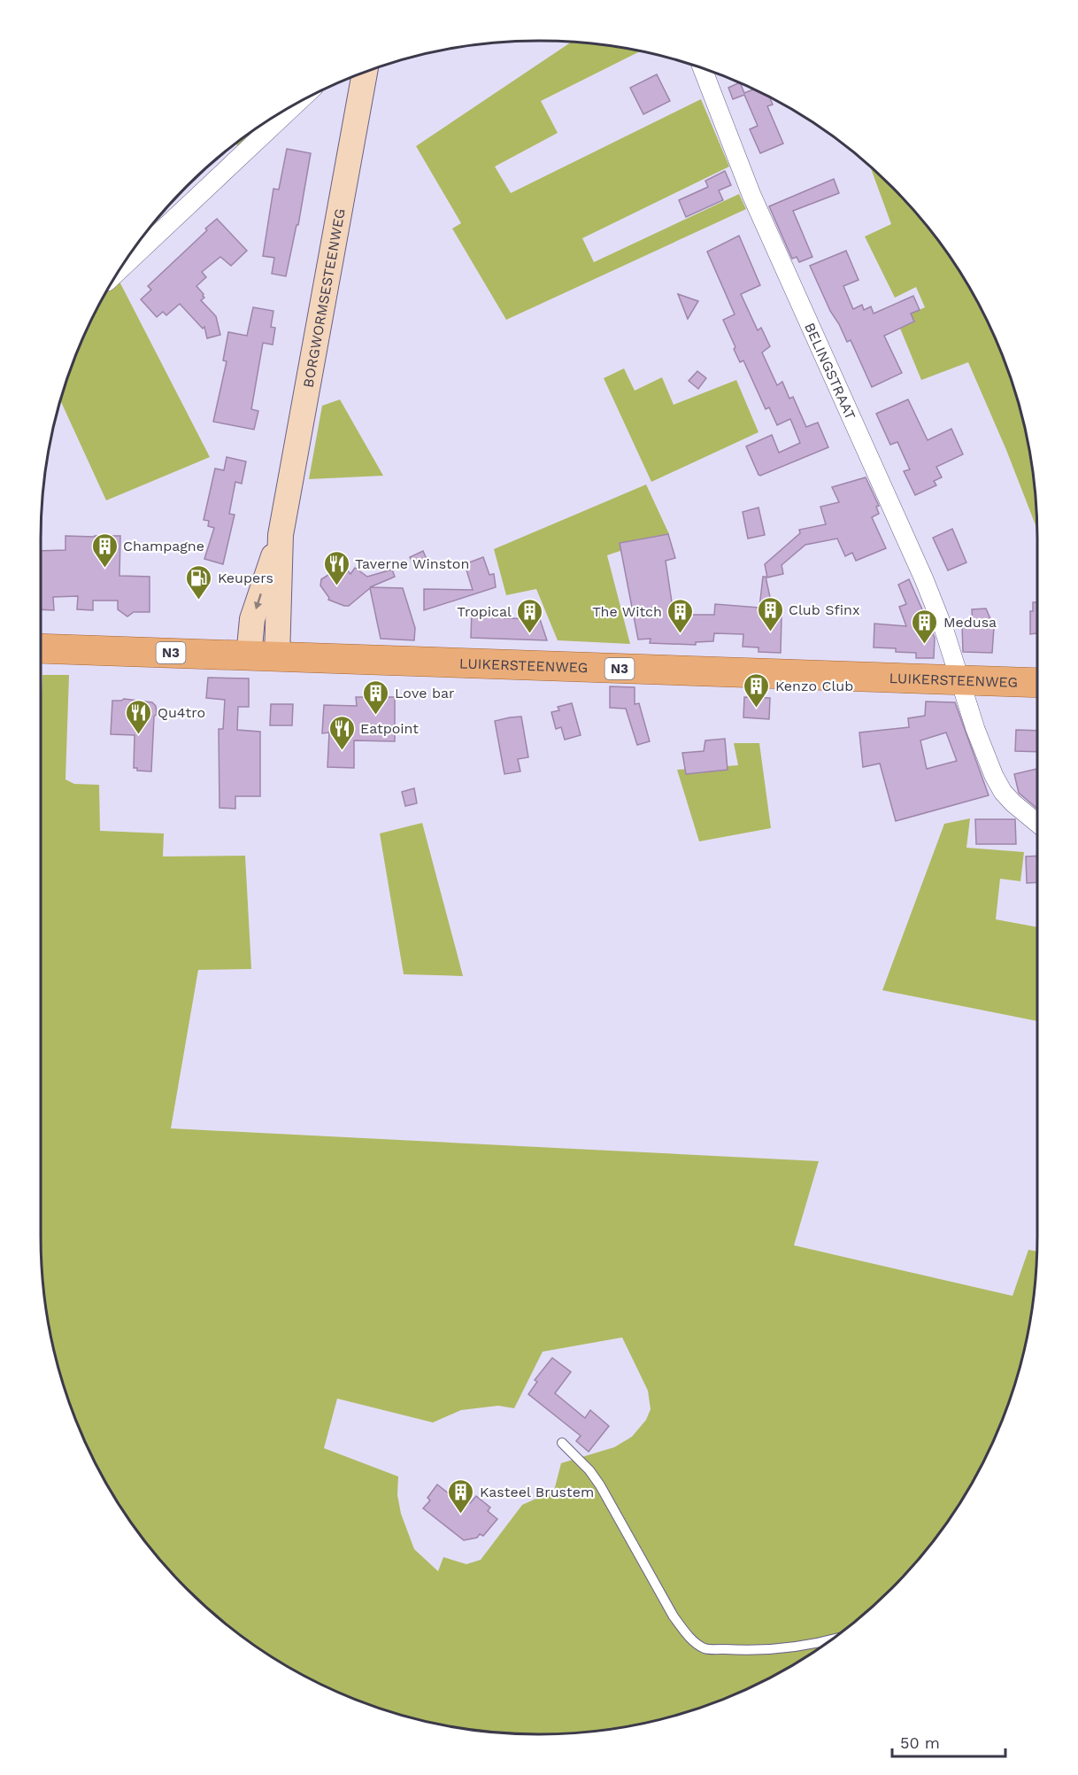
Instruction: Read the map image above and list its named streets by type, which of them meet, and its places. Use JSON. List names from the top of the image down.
{
  "streets": {
    "main road": ["BORGWORMSESTEENWEG", "N3", "LUIKERSTEENWEG"],
    "street": ["BELINGSTRAAT"]
  },
  "crossings": [
    ["BORGWORMSESTEENWEG", "LUIKERSTEENWEG"],
    ["BELINGSTRAAT", "LUIKERSTEENWEG"]
  ],
  "places": {
    "building": [
      "Champagne",
      "Club Sfinx",
      "Tropical",
      "The Witch",
      "Medusa",
      "Kenzo Club",
      "Love bar",
      "Kasteel Brustem"
    ],
    "restaurant": ["Taverne Winston", "Qu4tro", "Eatpoint"],
    "fuel station": ["Keupers"]
  },
  "scale_bar": "50 m"
}
